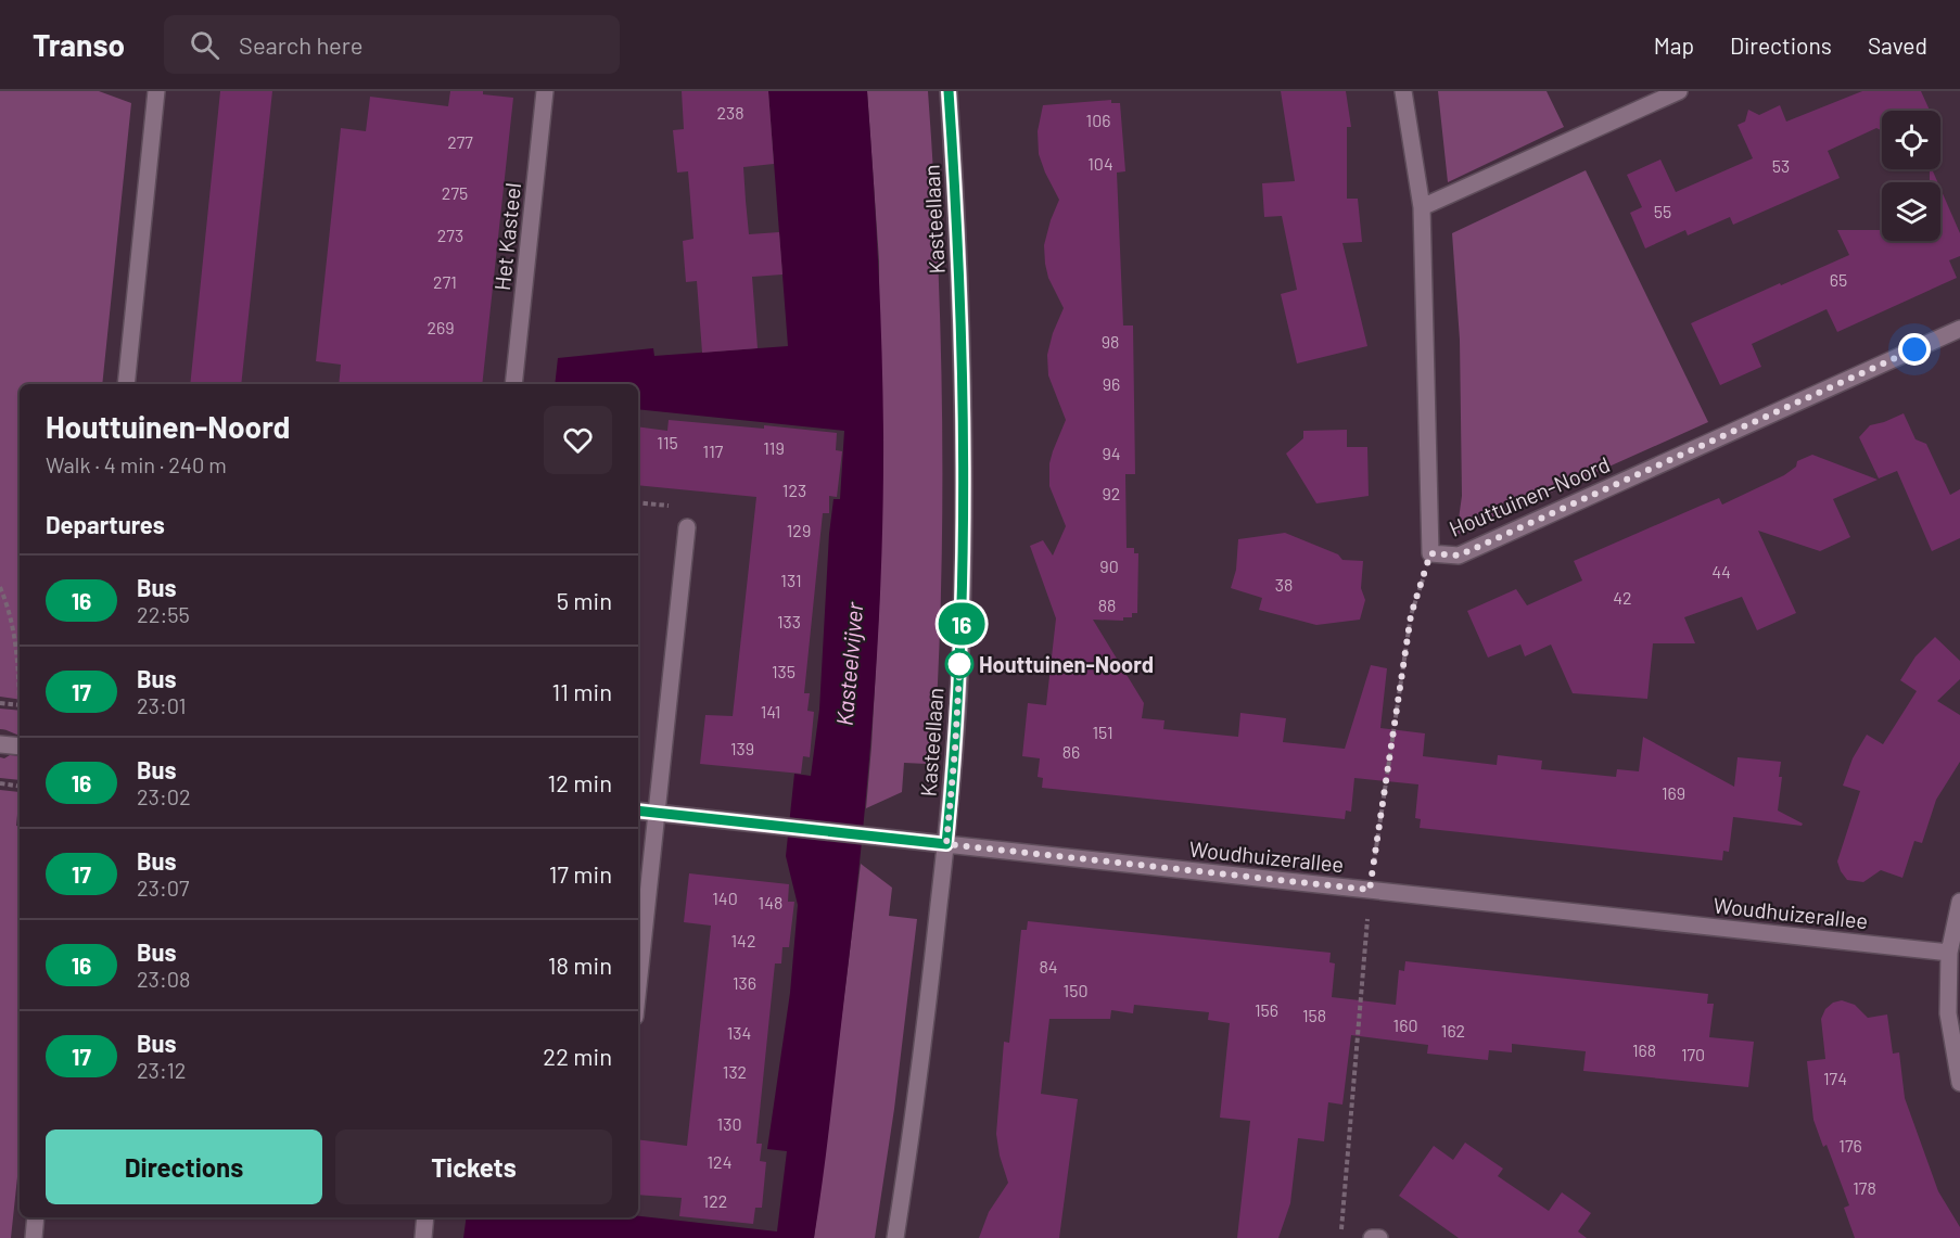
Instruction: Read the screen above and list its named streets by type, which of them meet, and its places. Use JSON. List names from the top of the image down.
{
  "streets": {
    "street": [
      "Kasteellaan",
      "Het Kasteel",
      "Houttuinen-Noord",
      "Woudhuizerallee"
    ]
  },
  "crossings": [
    ["Kasteellaan", "Woudhuizerallee"]
  ],
  "water": ["Kasteelvijver"],
  "places": ["Houttuinen-Noord"],
  "lines": ["bus line 16"],
  "house_numbers": [
    "238",
    "106",
    "277",
    "104",
    "53",
    "275",
    "55",
    "273",
    "65",
    "271",
    "269",
    "98",
    "96",
    "115",
    "119",
    "117",
    "94",
    "123",
    "92",
    "129",
    "90",
    "44",
    "131",
    "38",
    "42",
    "88",
    "133",
    "135",
    "141",
    "151",
    "139",
    "86",
    "169",
    "140",
    "148",
    "142",
    "84",
    "136",
    "150",
    "156",
    "158",
    "160",
    "162",
    "134",
    "168",
    "170",
    "132",
    "174",
    "130",
    "176",
    "124",
    "178",
    "122"
  ],
  "page": {
    "header": "Transo",
    "search": "Search here",
    "nav": ["Map", "Directions", "Saved"],
    "on_map": "16",
    "heading": [
      ["Houttuinen-Noord", "Walk · 4 min · 240 m"],
      "Departures"
    ],
    "list": [
      {
        "mark": "16",
        "name": "Bus",
        "note": "22:55",
        "value": "5 min"
      },
      {
        "mark": "17",
        "name": "Bus",
        "note": "23:01",
        "value": "11 min"
      },
      {
        "mark": "16",
        "name": "Bus",
        "note": "23:02",
        "value": "12 min"
      },
      {
        "mark": "17",
        "name": "Bus",
        "note": "23:07",
        "value": "17 min"
      },
      {
        "mark": "16",
        "name": "Bus",
        "note": "23:08",
        "value": "18 min"
      },
      {
        "mark": "17",
        "name": "Bus",
        "note": "23:12",
        "value": "22 min"
      }
    ],
    "buttons": ["Directions", "Tickets"]
  }
}
